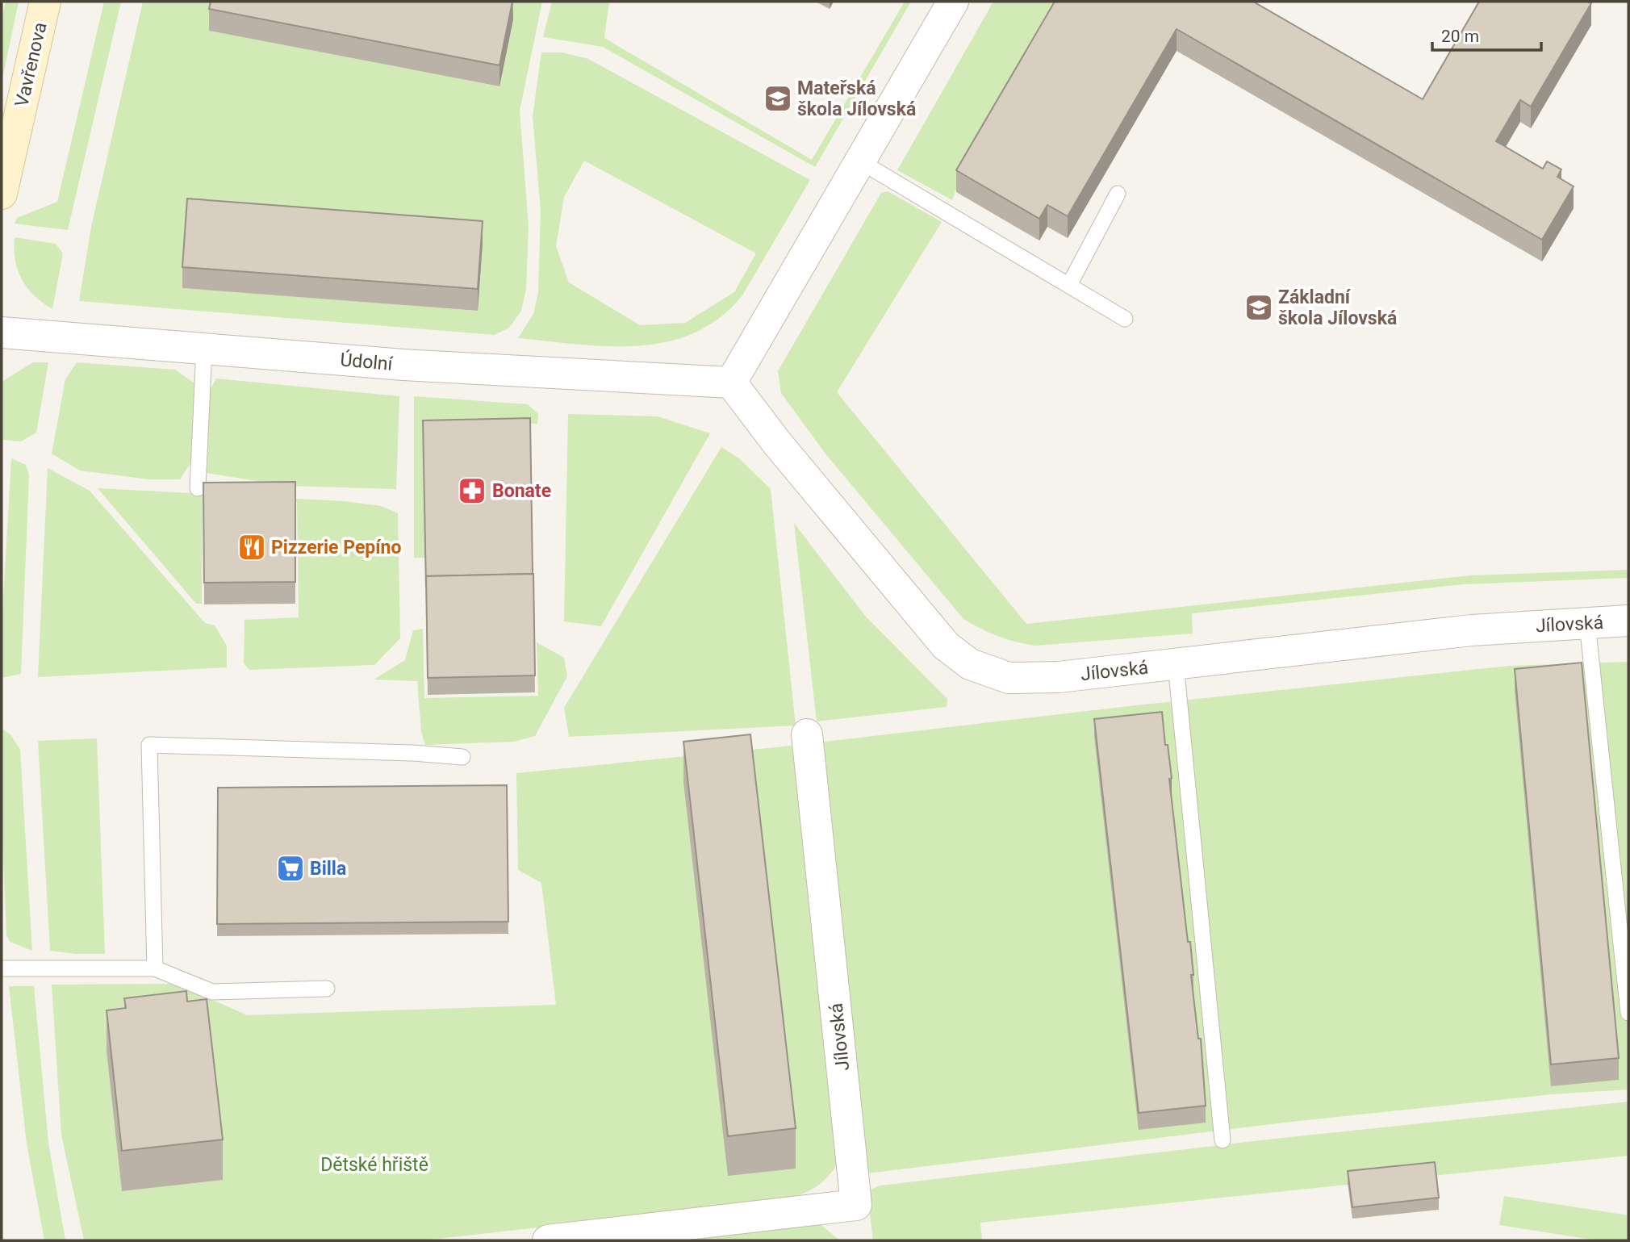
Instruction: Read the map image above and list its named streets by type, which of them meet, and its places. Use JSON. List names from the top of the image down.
{
  "streets": {
    "street": ["Vavřenova", "Údolní", "Jílovská"]
  },
  "crossings": [
    ["Údolní", "Jílovská"]
  ],
  "parks": ["Dětské hřiště"],
  "places": {
    "school or university": ["Mateřská škola Jílovská", "Základní škola Jílovská"],
    "pharmacy": ["Bonate"],
    "restaurant": ["Pizzerie Pepíno"],
    "supermarket": ["Billa"]
  },
  "scale_bar": "20 m"
}
